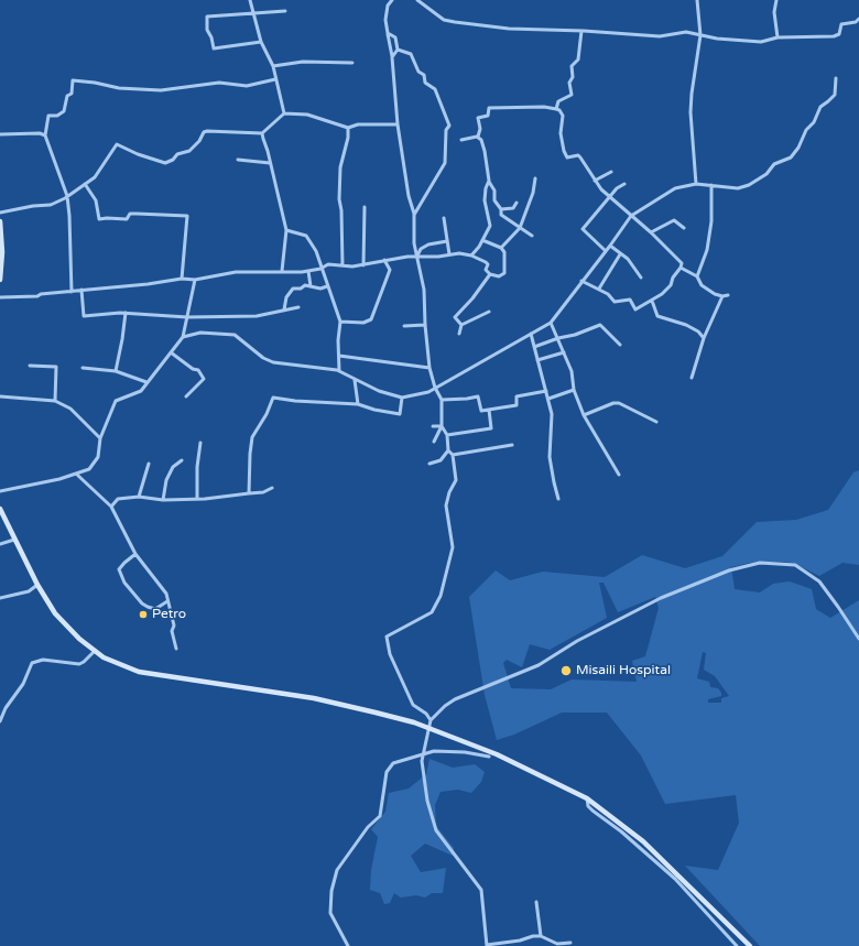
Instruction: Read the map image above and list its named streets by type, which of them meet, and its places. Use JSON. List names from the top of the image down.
{
  "places": ["Petro", "Misaili Hospital"]
}
